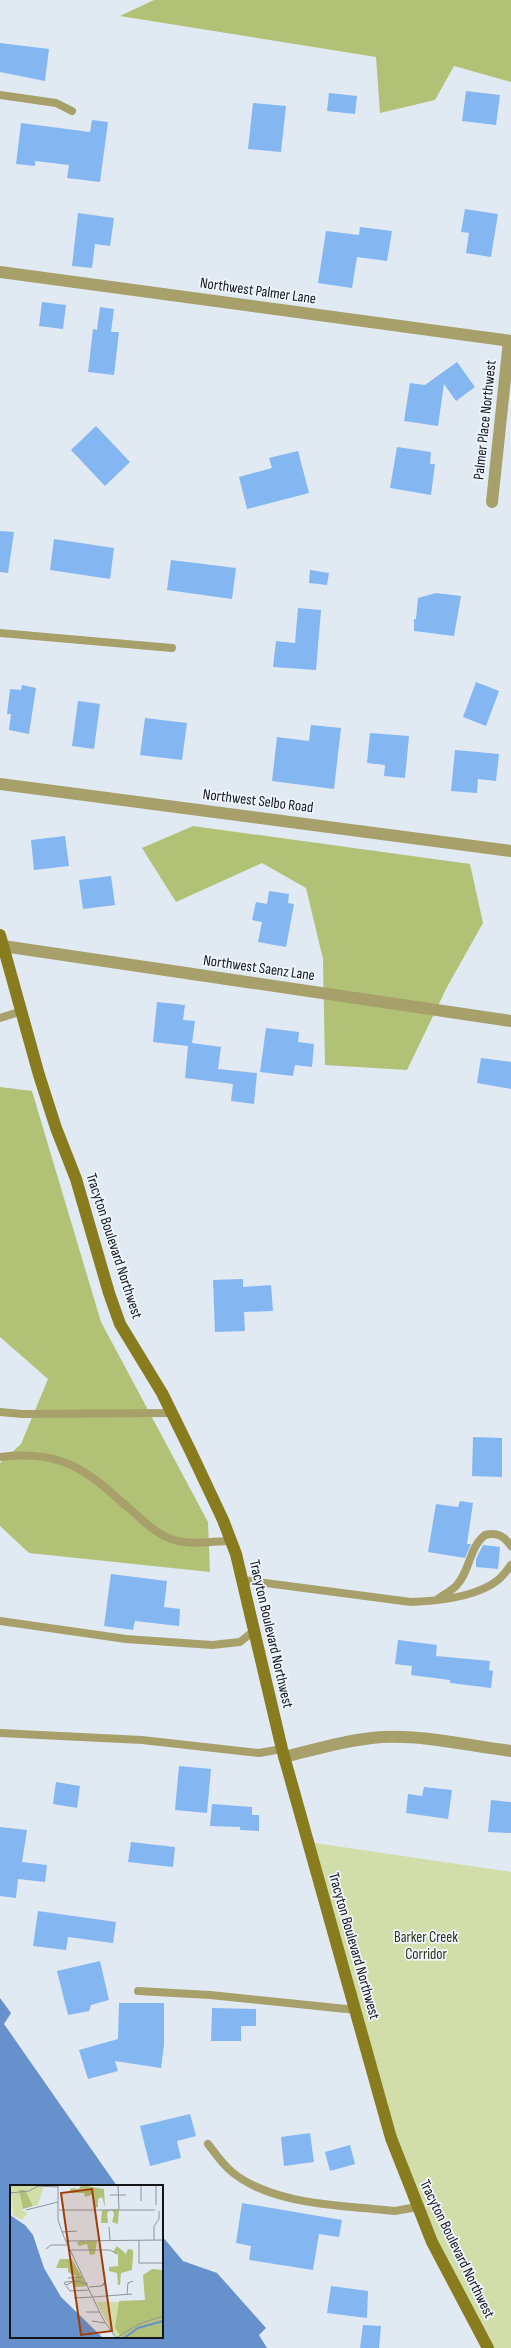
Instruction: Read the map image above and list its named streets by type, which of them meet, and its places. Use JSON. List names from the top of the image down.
{
  "streets": {
    "main road": ["Tracyton Boulevard Northwest"],
    "street": [
      "Northwest Palmer Lane",
      "Palmer Place Northwest",
      "Northwest Selbo Road",
      "Northwest Saenz Lane"
    ]
  },
  "crossings": [
    ["Northwest Palmer Lane", "Palmer Place Northwest"],
    ["Northwest Saenz Lane", "Tracyton Boulevard Northwest"]
  ],
  "parks": ["Barker Creek Corridor"]
}
